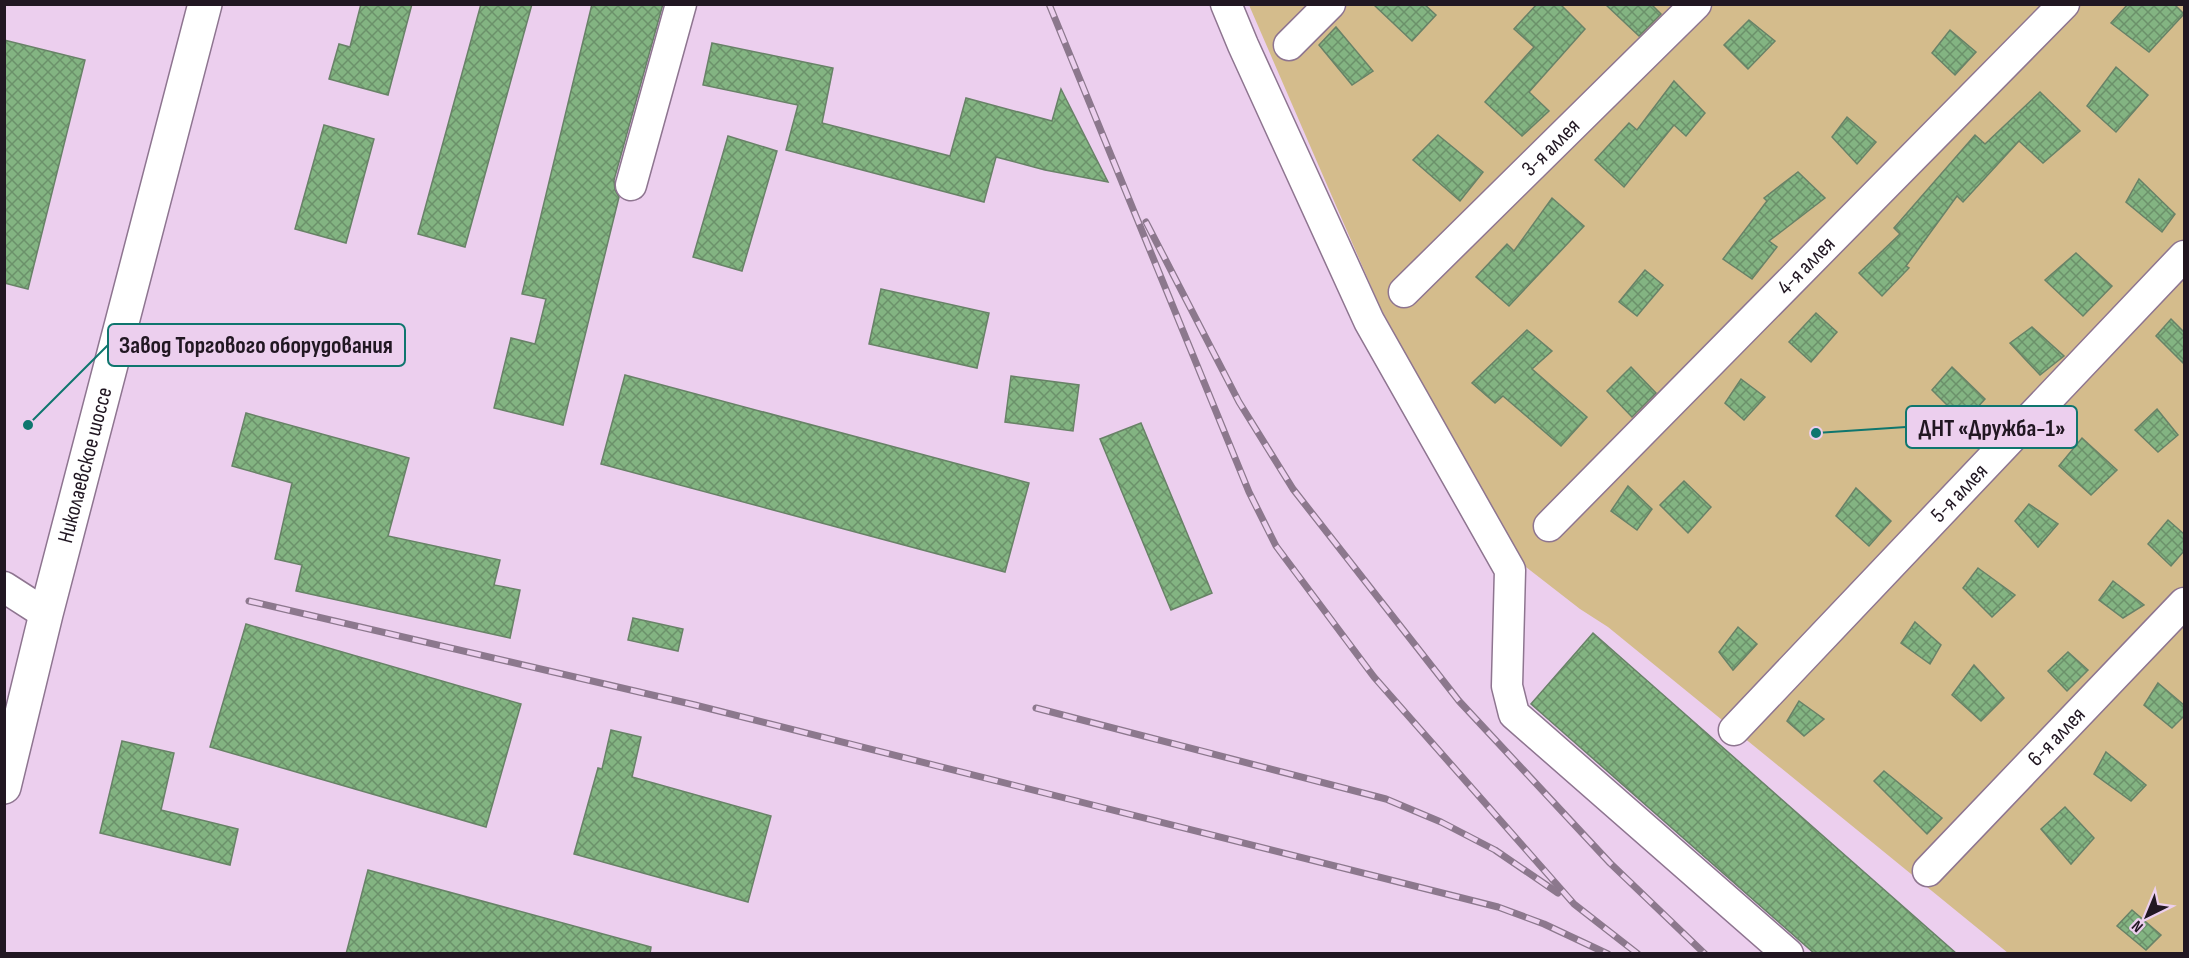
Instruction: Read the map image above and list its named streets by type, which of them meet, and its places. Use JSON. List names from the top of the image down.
{
  "streets": {
    "main road": ["Николаевское шоссе"],
    "street": [
      "3-я аллея",
      "4-я аллея",
      "5-я аллея",
      "6-я аллея"
    ]
  },
  "places": ["Завод Торгового оборудования", "ДНТ «Дружба-1»"],
  "north": "bottom left"
}
